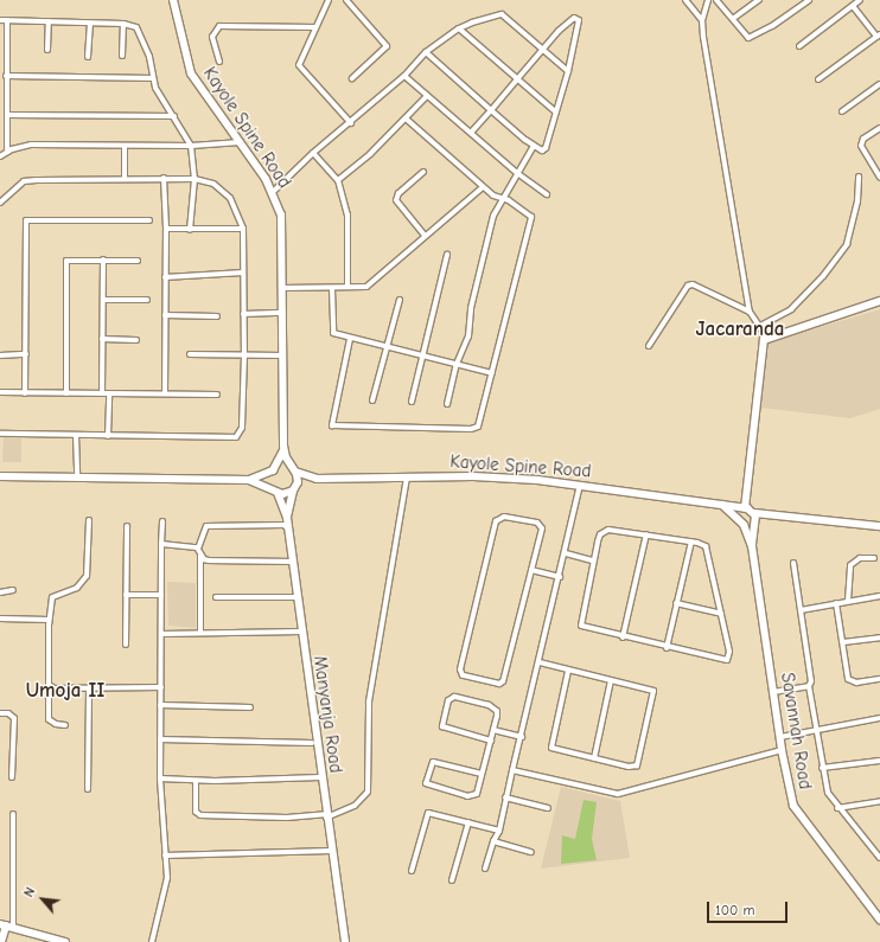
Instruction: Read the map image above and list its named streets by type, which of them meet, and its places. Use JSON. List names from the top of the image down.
{
  "streets": {
    "main road": ["Kayole Spine Road", "Manyanja Road", "Savannah Road"]
  },
  "crossings": [
    ["Kayole Spine Road", "Savannah Road"]
  ],
  "districts": ["Jacaranda", "Umoja II"],
  "scale_bar": "100 m",
  "north": "top left"
}
